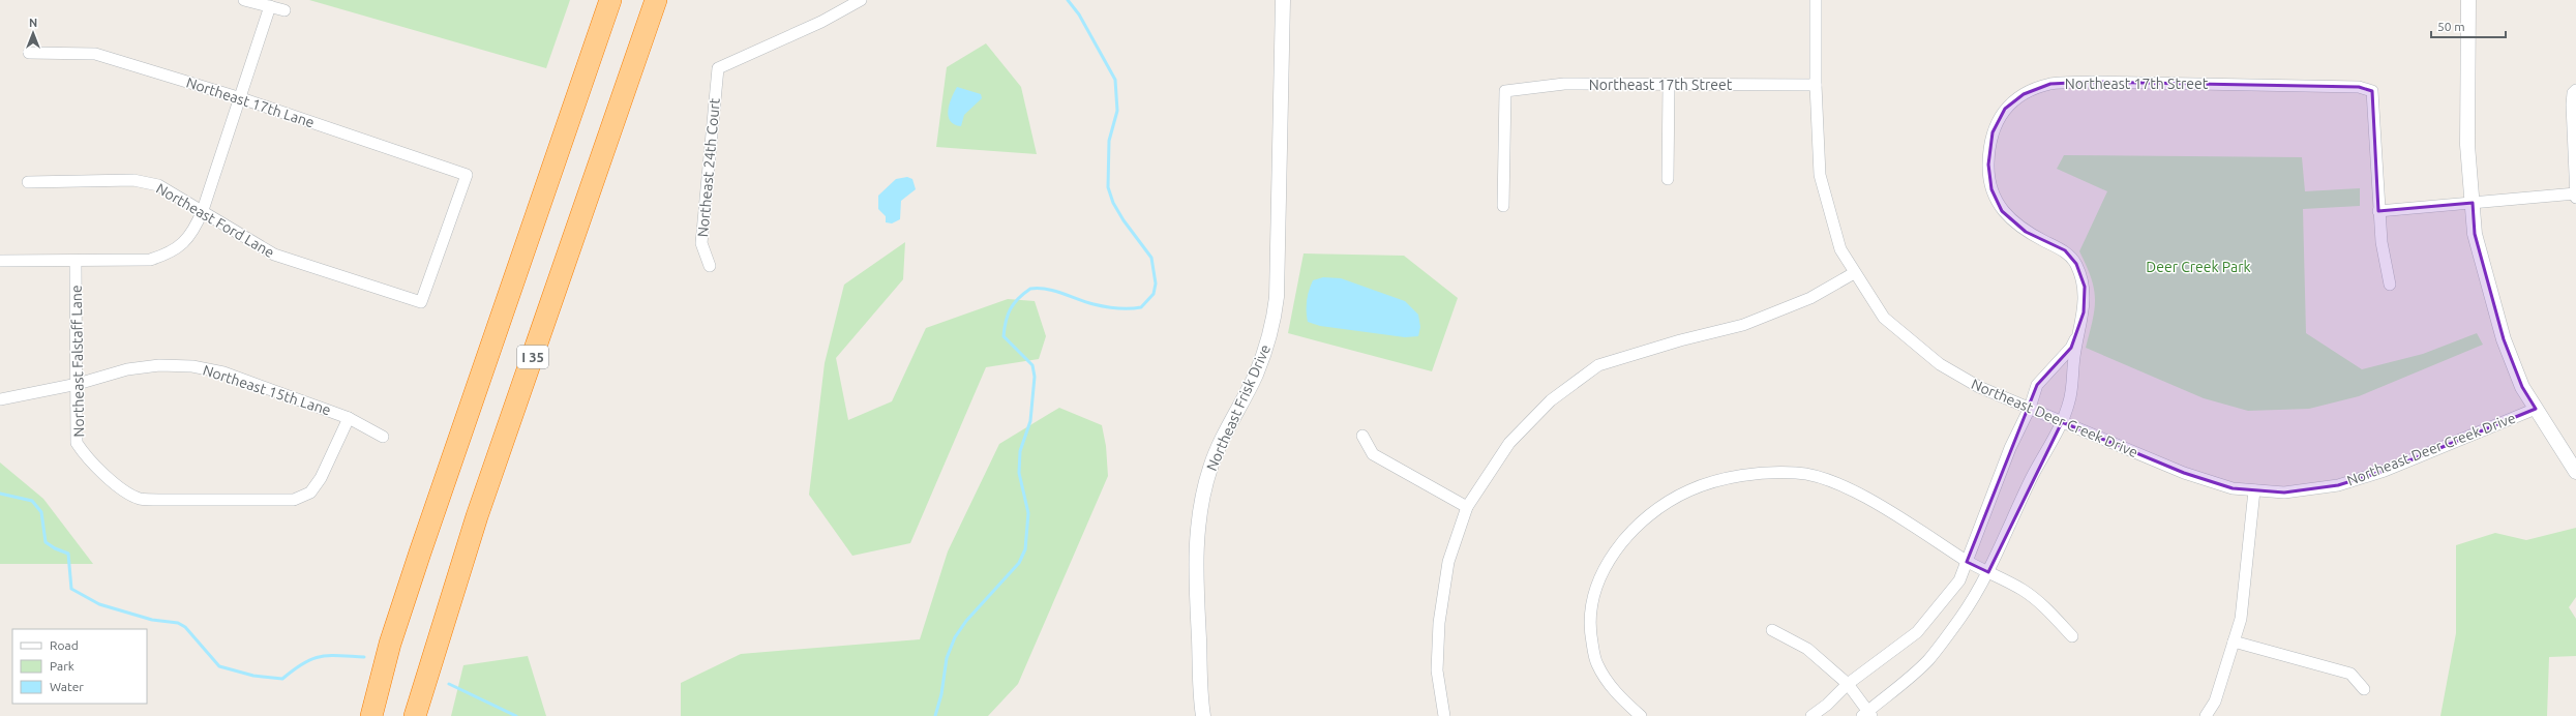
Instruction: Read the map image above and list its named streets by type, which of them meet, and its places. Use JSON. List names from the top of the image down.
{
  "streets": {
    "highway": ["I 35"],
    "street": [
      "Northeast 17th Street",
      "Northeast 17th Lane",
      "Northeast 24th Court",
      "Northeast Ford Lane",
      "Northeast Falstaff Lane",
      "Northeast 15th Lane",
      "Northeast Frisk Drive",
      "Northeast Deer Creek Drive"
    ]
  },
  "crossings": [
    ["Northeast 17th Street", "Northeast Deer Creek Drive"],
    ["Northeast 17th Lane", "Northeast Ford Lane"],
    ["Northeast Falstaff Lane", "Northeast 15th Lane"]
  ],
  "parks": ["Deer Creek Park"],
  "legend": ["Road", "Park", "Water"],
  "scale_bar": "50 m",
  "north": "top"
}
